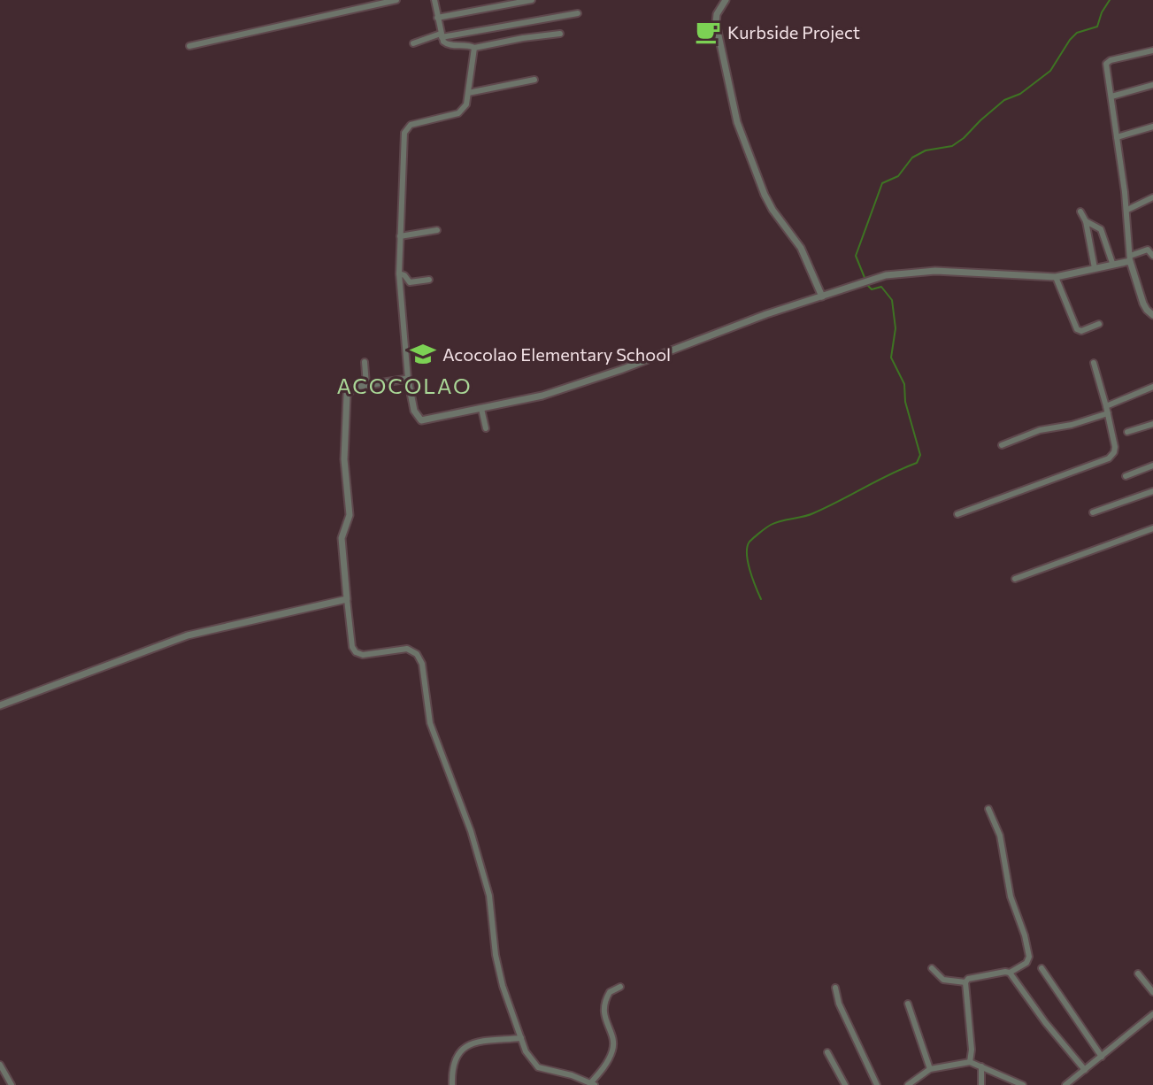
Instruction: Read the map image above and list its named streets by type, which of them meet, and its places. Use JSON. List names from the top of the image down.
{
  "districts": ["ACOCOLAO"],
  "places": {
    "cafe": ["Kurbside Project"],
    "school or university": ["Acocolao Elementary School"]
  }
}
